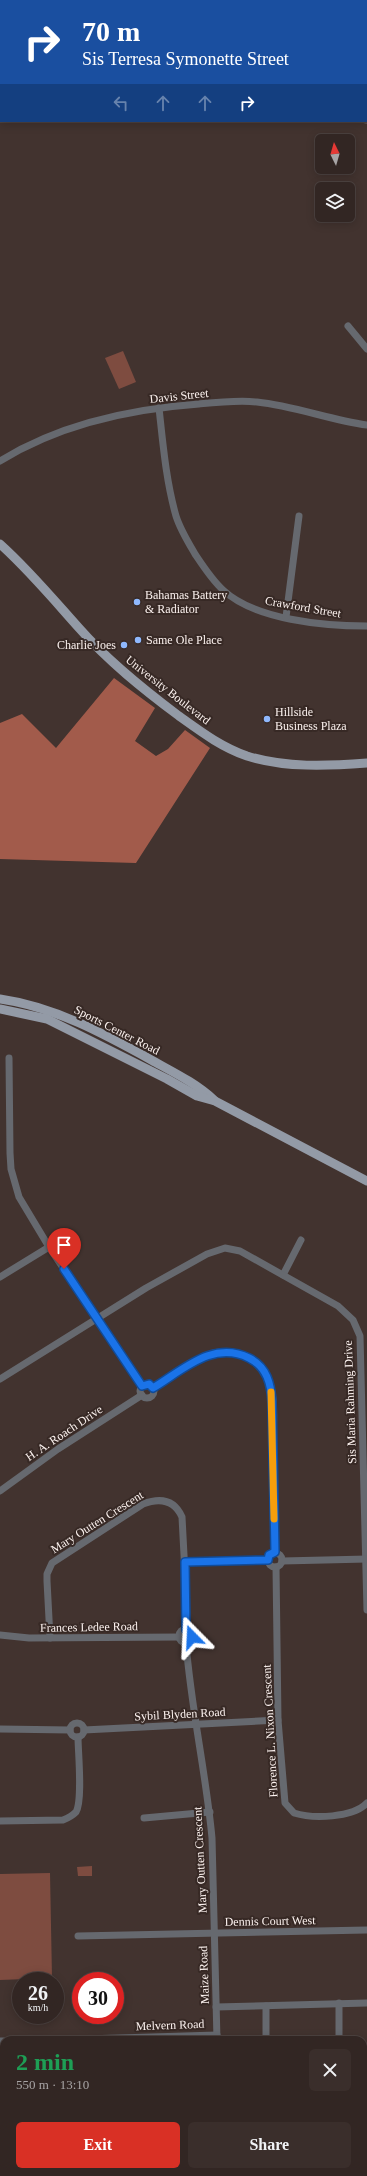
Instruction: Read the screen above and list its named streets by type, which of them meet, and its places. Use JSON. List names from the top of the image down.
{
  "streets": {
    "main road": ["University Boulevard", "Sports Center Road"],
    "street": [
      "Davis Street",
      "Crawford Street",
      "Sis Maria Rahming Drive",
      "H. A. Roach Drive",
      "Mary Outten Crescent",
      "Frances Ledee Road",
      "Sybil Blyden Road",
      "Florence L. Nixon Crescent",
      "Dennis Court West",
      "Maize Road",
      "Melvern Road"
    ]
  },
  "crossings": [
    ["Davis Street", "Crawford Street"],
    ["Mary Outten Crescent", "Frances Ledee Road"],
    ["Mary Outten Crescent", "Sybil Blyden Road"],
    ["Mary Outten Crescent", "Dennis Court West"],
    ["Mary Outten Crescent", "Maize Road"],
    ["Sybil Blyden Road", "Florence L. Nixon Crescent"],
    ["Dennis Court West", "Maize Road"],
    ["Maize Road", "Melvern Road"]
  ],
  "places": [
    "Bahamas Battery & Radiator",
    "Same Ole Place",
    "Charlie Joes",
    "Hillside Business Plaza"
  ],
  "north": "top",
  "page": {
    "turn": ["70 m", "Sis Terresa Symonette Street"],
    "speed": "26 km/h",
    "limit": "30",
    "heading": ["2 min", "550 m · 13:10"],
    "buttons": ["Exit", "Share"]
  }
}
